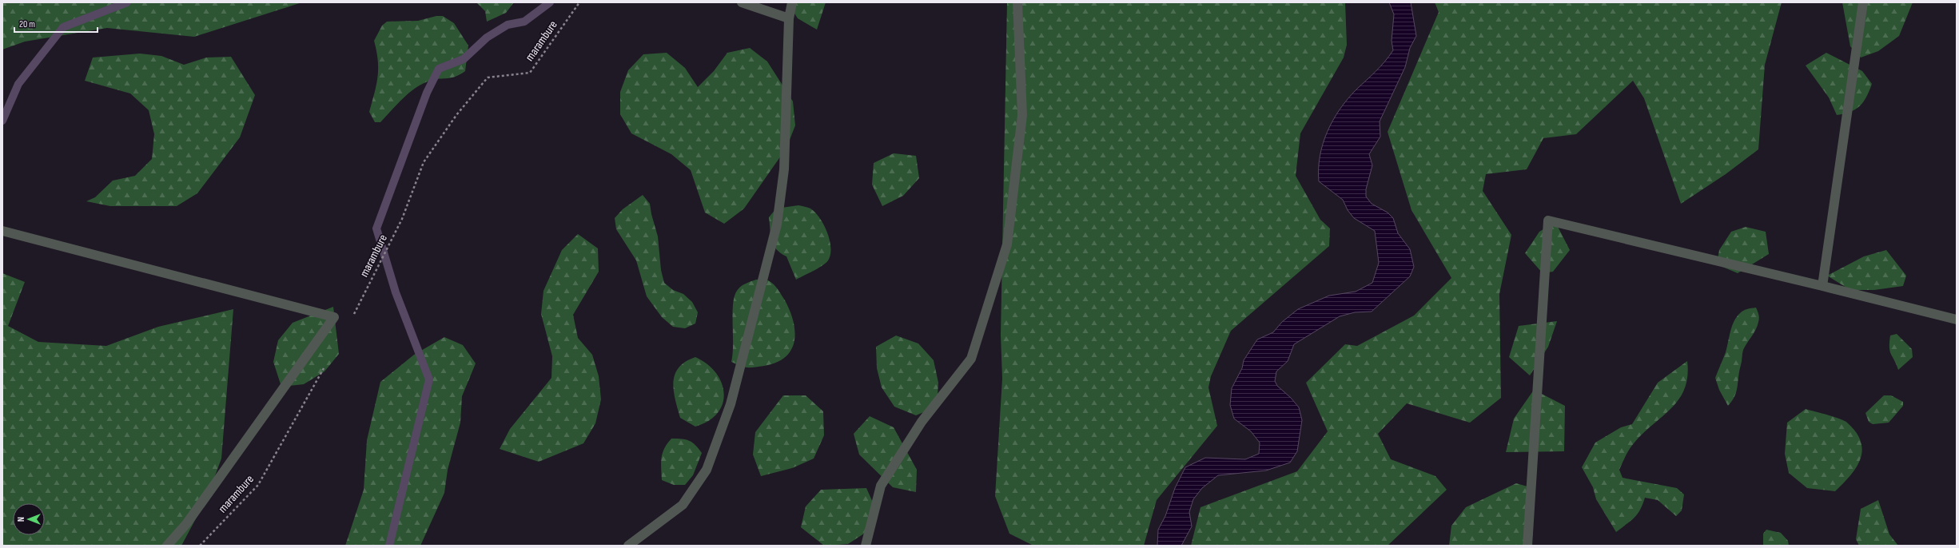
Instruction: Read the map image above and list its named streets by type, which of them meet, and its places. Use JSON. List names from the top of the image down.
{
  "streets": {
    "path": ["marambure"]
  },
  "scale_bar": "20 m",
  "north": "left"
}
